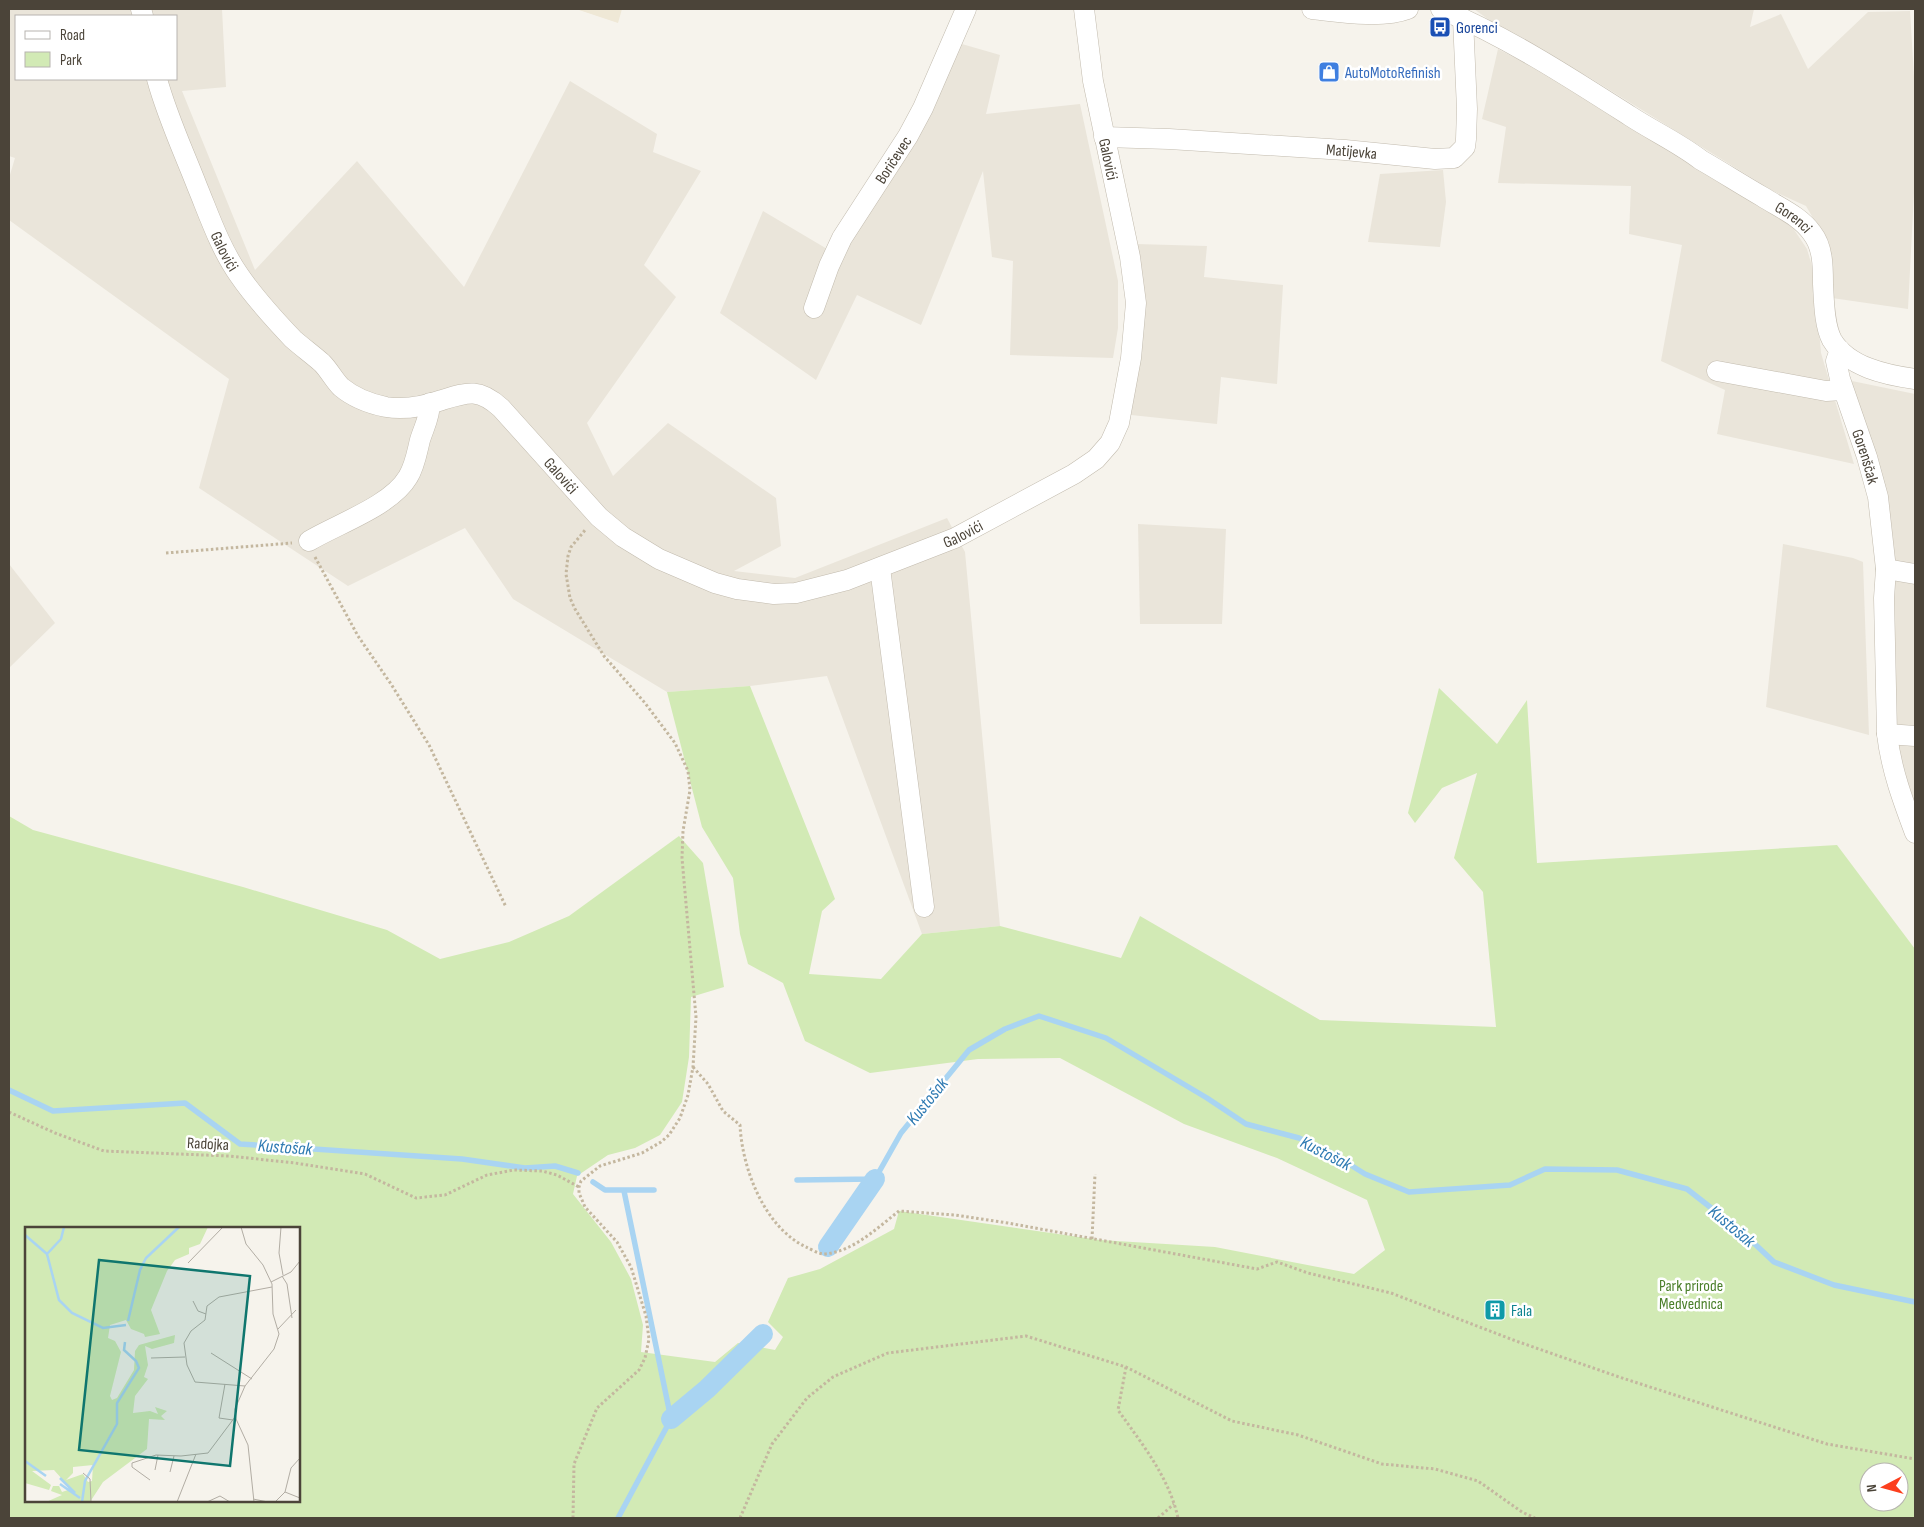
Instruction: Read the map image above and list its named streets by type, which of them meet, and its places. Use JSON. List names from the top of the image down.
{
  "streets": {
    "street": [
      "Matijevka",
      "Galovići",
      "Boričevec",
      "Gorenci",
      "Gorenščak"
    ],
    "path": ["Radojka"]
  },
  "crossings": [
    ["Matijevka", "Galovići"],
    ["Matijevka", "Gorenci"],
    ["Gorenci", "Gorenščak"]
  ],
  "water": ["Kustošak"],
  "parks": ["Park prirode Medvednica"],
  "places": {
    "bus stop": ["Gorenci"],
    "shop": ["AutoMotoRefinish"],
    "building": ["Fala"]
  },
  "legend": ["Road", "Park"],
  "north": "left"
}
